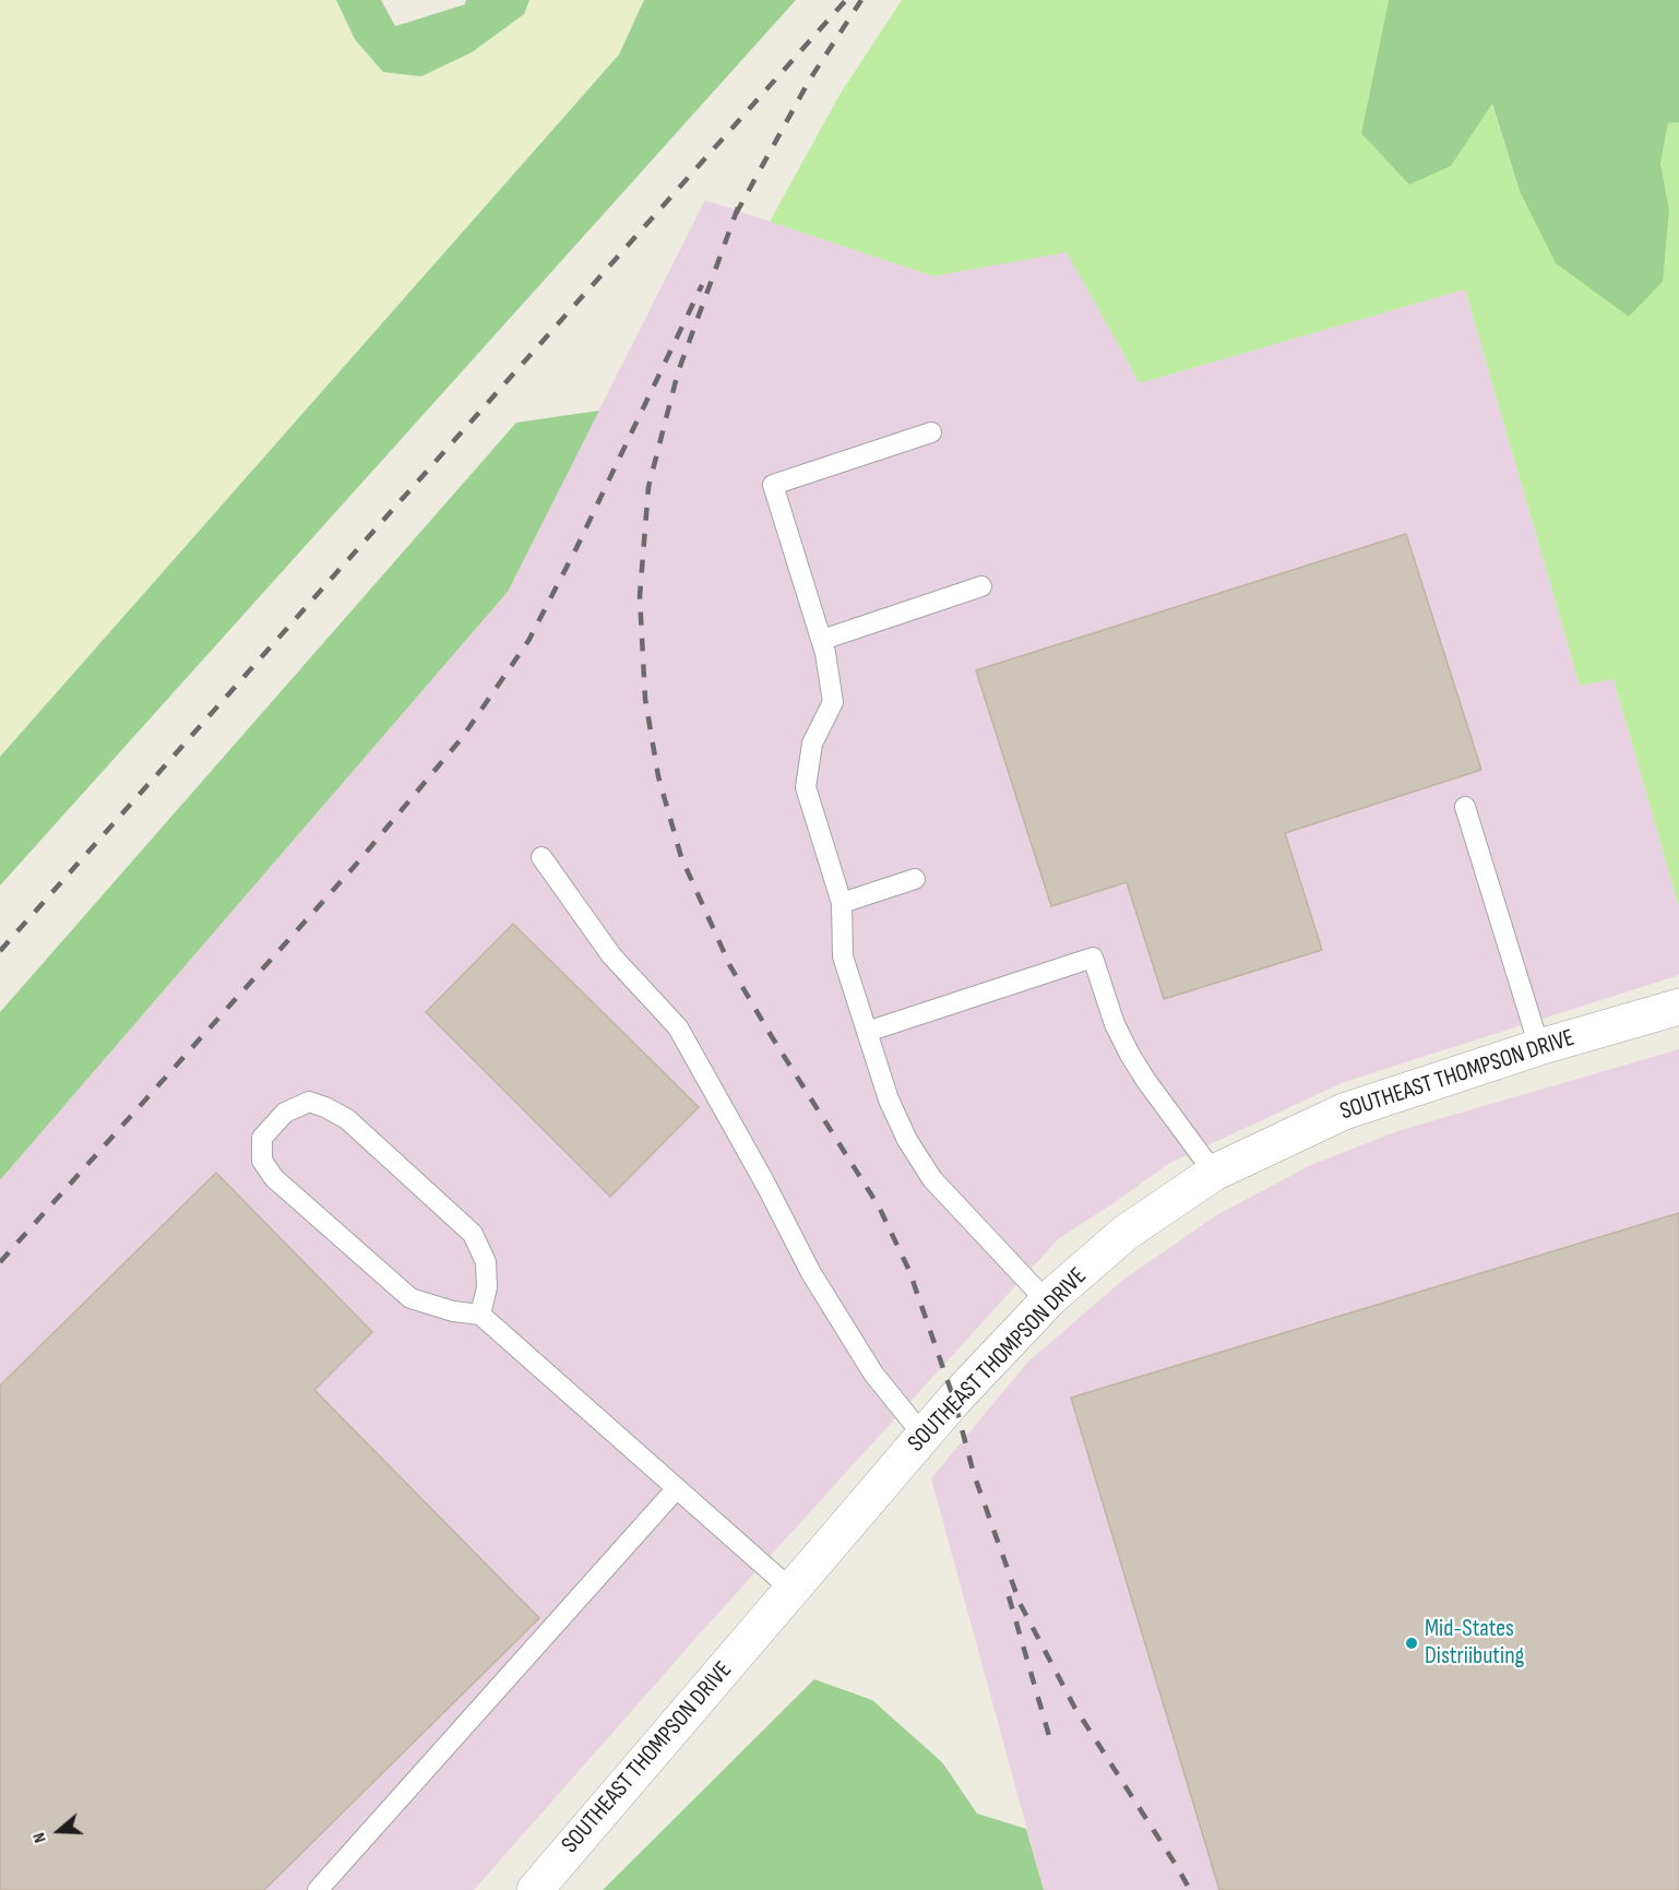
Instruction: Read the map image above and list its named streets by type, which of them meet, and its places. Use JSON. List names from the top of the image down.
{
  "streets": {
    "street": ["SOUTHEAST THOMPSON DRIVE"]
  },
  "places": ["Mid-States Distriibuting"],
  "north": "left"
}
